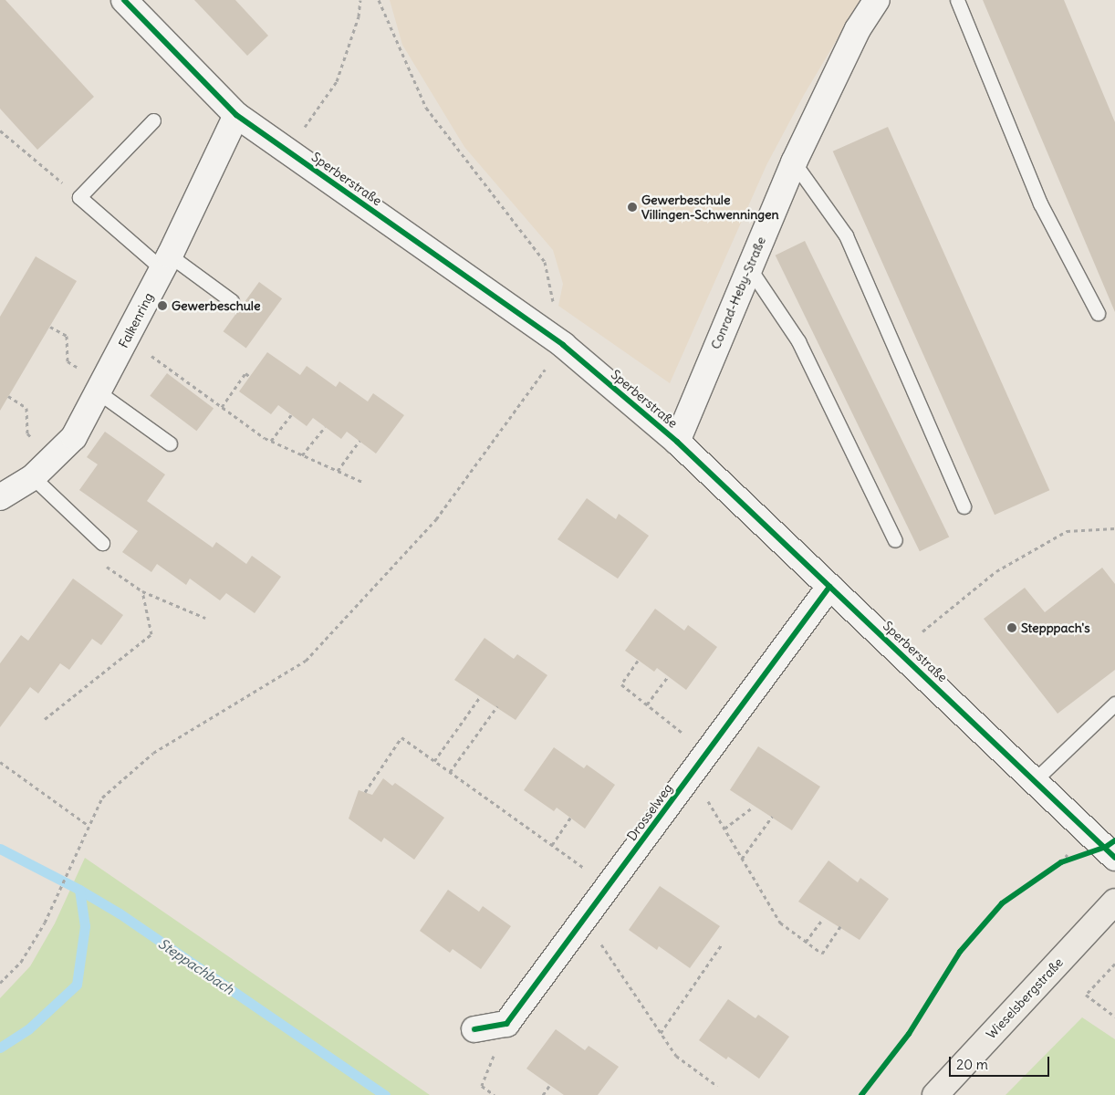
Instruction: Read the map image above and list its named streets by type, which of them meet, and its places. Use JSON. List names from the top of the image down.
{
  "streets": {
    "main road": ["Wieselsbergstraße"],
    "street": [
      "Sperberstraße",
      "Conrad-Heby-Straße",
      "Falkenring",
      "Drosselweg"
    ]
  },
  "crossings": [
    ["Sperberstraße", "Conrad-Heby-Straße"],
    ["Sperberstraße", "Falkenring"],
    ["Sperberstraße", "Drosselweg"]
  ],
  "water": ["Steppachbach"],
  "places": ["Gewerbeschule Villingen-Schwenningen", "Gewerbeschule", "Stepppach's"],
  "scale_bar": "20 m"
}
